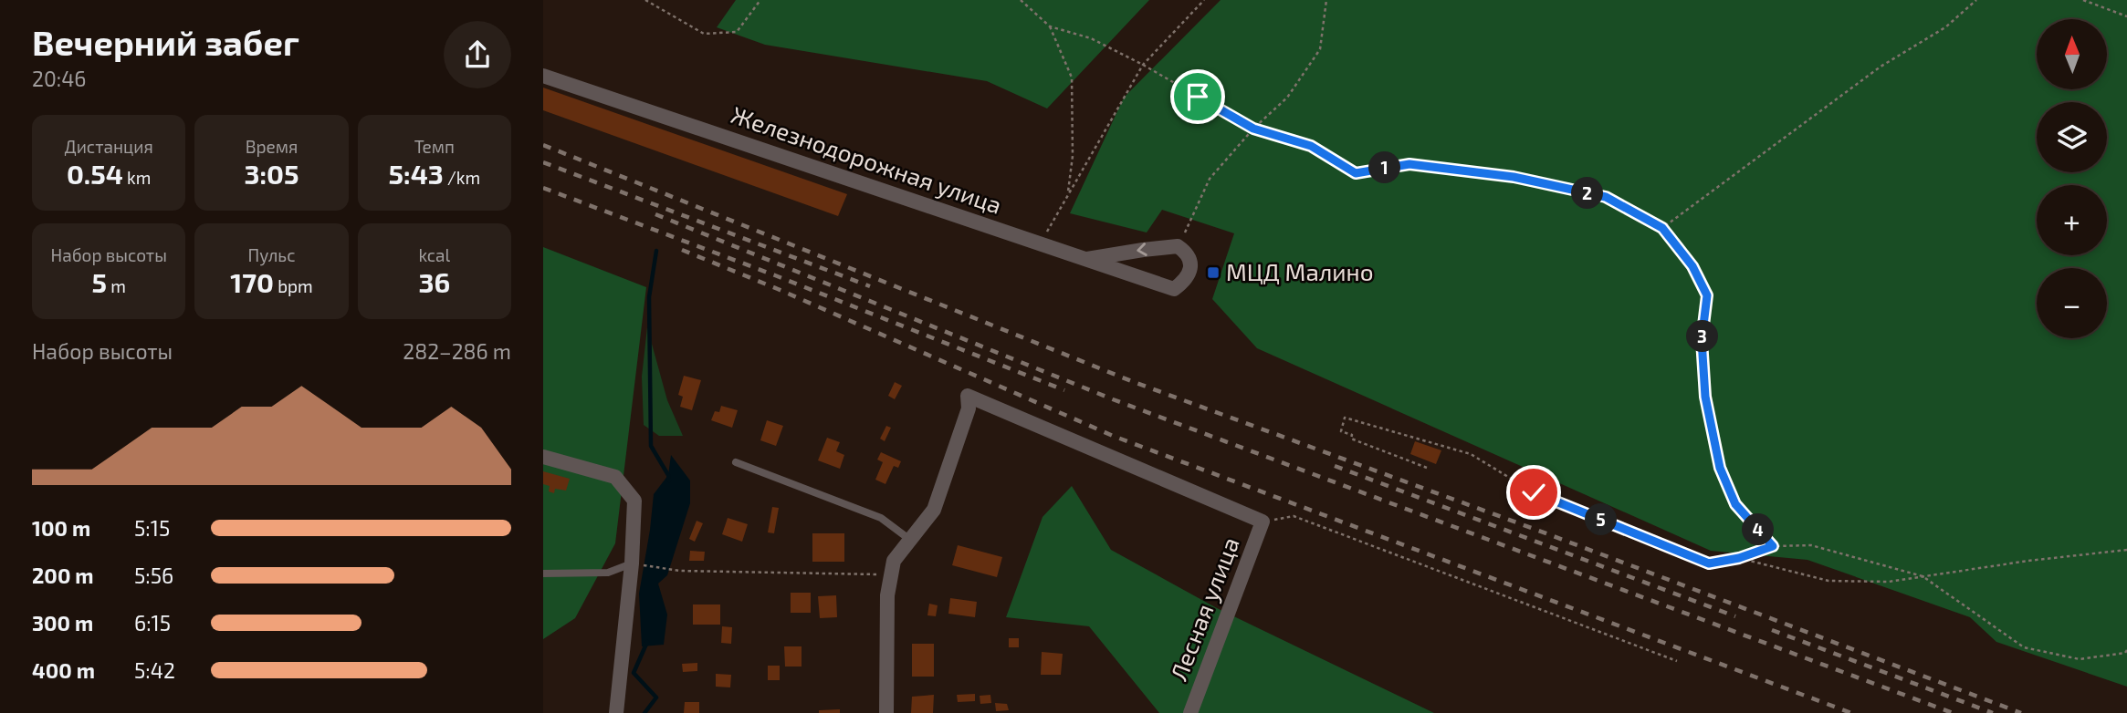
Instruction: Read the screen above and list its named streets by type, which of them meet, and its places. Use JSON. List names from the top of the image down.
{
  "streets": {
    "street": ["Железнодорожная улица", "Лесная улица"]
  },
  "places": {
    "transit": ["МЦД Малино"]
  },
  "north": "top",
  "page": {
    "heading": ["Вечерний забег", "20:46"],
    "map_buttons": ["+", "−"],
    "stats": [
      ["Дистанция", "0.54 km"],
      ["Время", "3:05"],
      ["Темп", "5:43 /km"],
      ["Набор высоты", "5 m"],
      ["Пульс", "170 bpm"],
      ["kcal", "36"]
    ],
    "pins": [
      "1",
      "2",
      "3",
      "5",
      "4"
    ],
    "chart": ["Набор высоты", "282–286 m"],
    "list": [
      {
        "name": "100 m",
        "note": "5:15"
      },
      {
        "name": "200 m",
        "note": "5:56"
      },
      {
        "name": "300 m",
        "note": "6:15"
      },
      {
        "name": "400 m",
        "note": "5:42"
      }
    ]
  }
}
